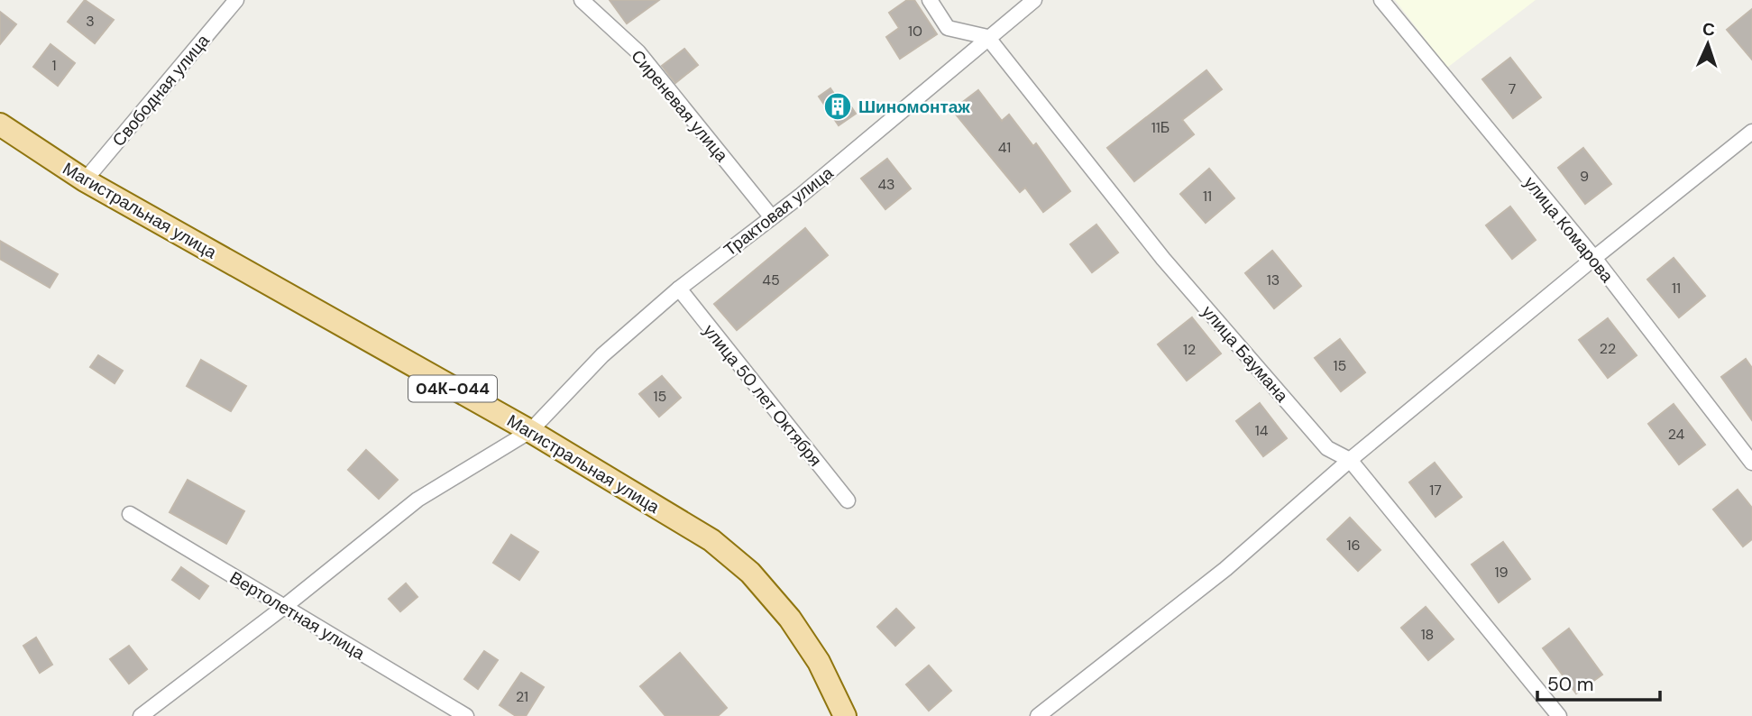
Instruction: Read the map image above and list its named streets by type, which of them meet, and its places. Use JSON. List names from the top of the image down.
{
  "streets": {
    "main road": ["Магистральная улица", "04К-044"],
    "street": [
      "Свободная улица",
      "Сиреневая улица",
      "Трактовая улица",
      "улица Комарова",
      "улица Баумана",
      "улица 50 лет Октября",
      "Вертолетная улица"
    ]
  },
  "crossings": [
    ["Свободная улица", "Магистральная улица"],
    ["Сиреневая улица", "Трактовая улица"],
    ["Магистральная улица", "Трактовая улица"],
    ["Трактовая улица", "улица Баумана"],
    ["Трактовая улица", "улица 50 лет Октября"],
    ["Трактовая улица", "Вертолетная улица"]
  ],
  "places": {
    "building": ["Шиномонтаж"]
  },
  "house_numbers": [
    "3",
    "10",
    "1",
    "7",
    "11Б",
    "41",
    "9",
    "43",
    "11",
    "45",
    "13",
    "11",
    "22",
    "12",
    "15",
    "15",
    "14",
    "24",
    "17",
    "16",
    "19",
    "18",
    "21"
  ],
  "scale_bar": "50 m",
  "north": "top"
}
